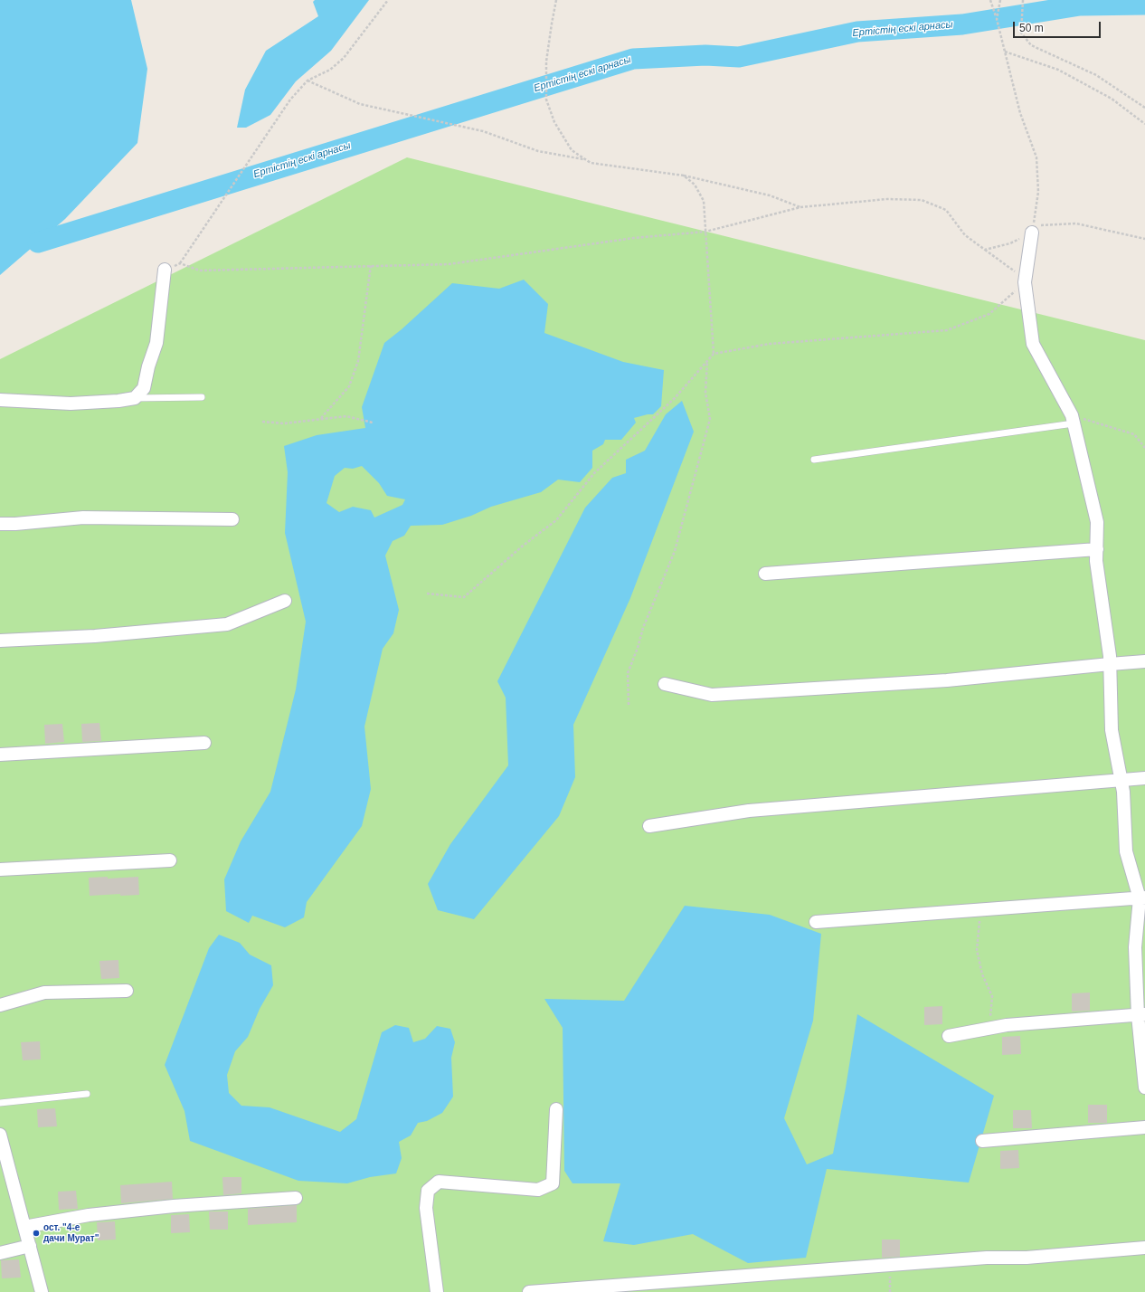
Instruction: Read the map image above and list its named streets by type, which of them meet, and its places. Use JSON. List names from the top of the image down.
{
  "water": ["Ертістің ескі арнасы"],
  "places": ["ост. \"4-е дачи Мурат\""],
  "scale_bar": "50 m"
}
